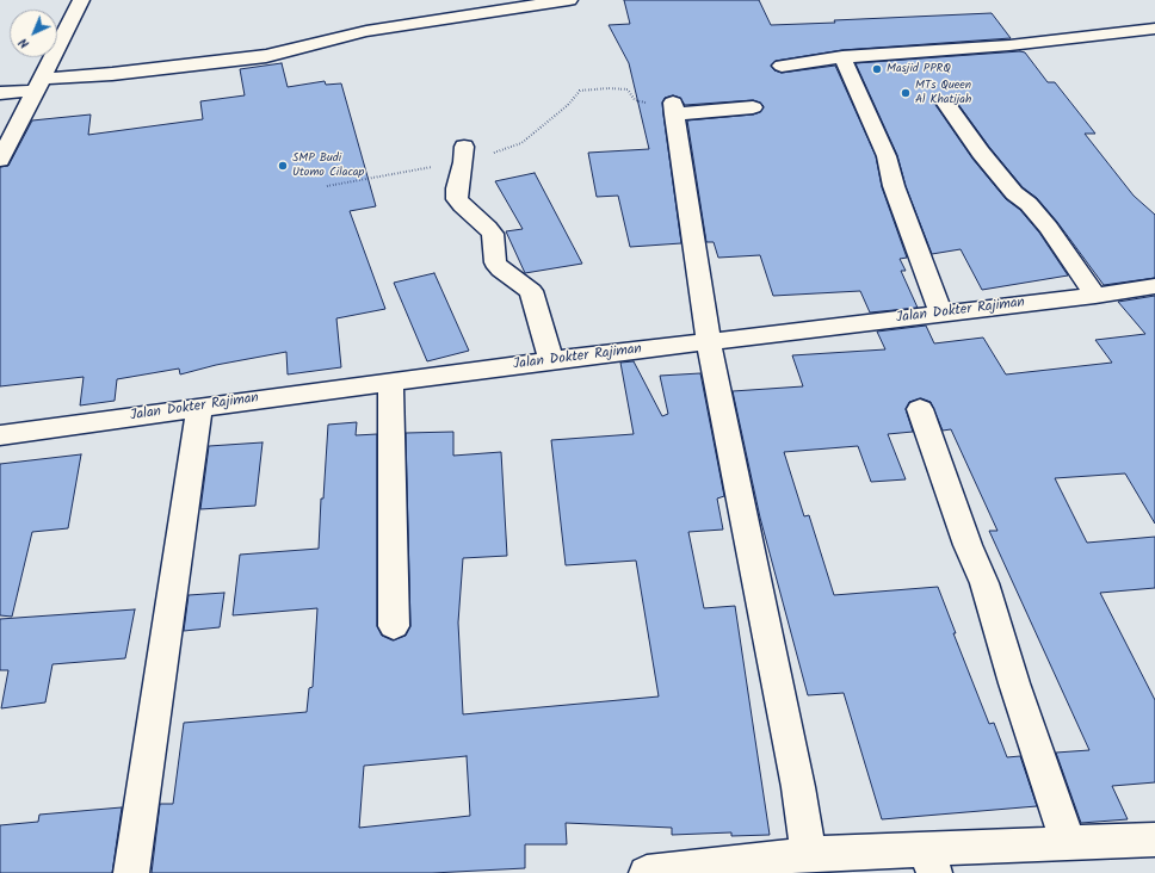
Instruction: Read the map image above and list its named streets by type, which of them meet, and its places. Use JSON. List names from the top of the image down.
{
  "streets": {
    "street": ["Jalan Dokter Rajiman"]
  },
  "places": ["Masjid PPRQ", "MTs Queen Al Khatijah", "SMP Budi Utomo Cilacap"],
  "north": "bottom left"
}
